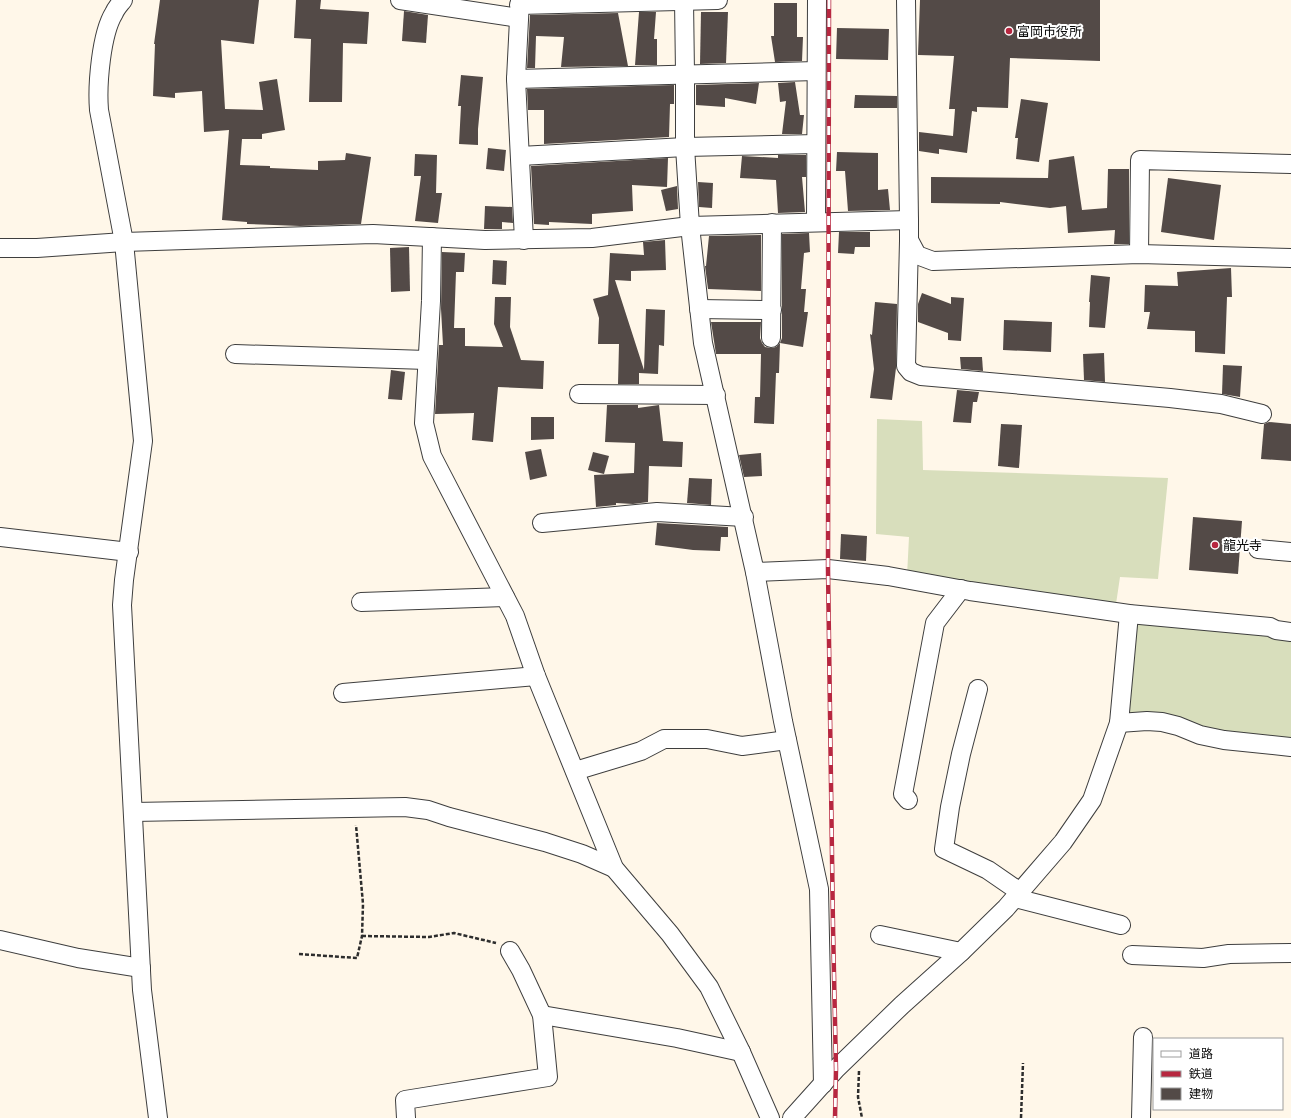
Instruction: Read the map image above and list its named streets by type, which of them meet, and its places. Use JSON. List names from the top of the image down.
{
  "places": ["富岡市役所", "龍光寺"],
  "legend": ["道路", "鉄道", "建物"]
}
